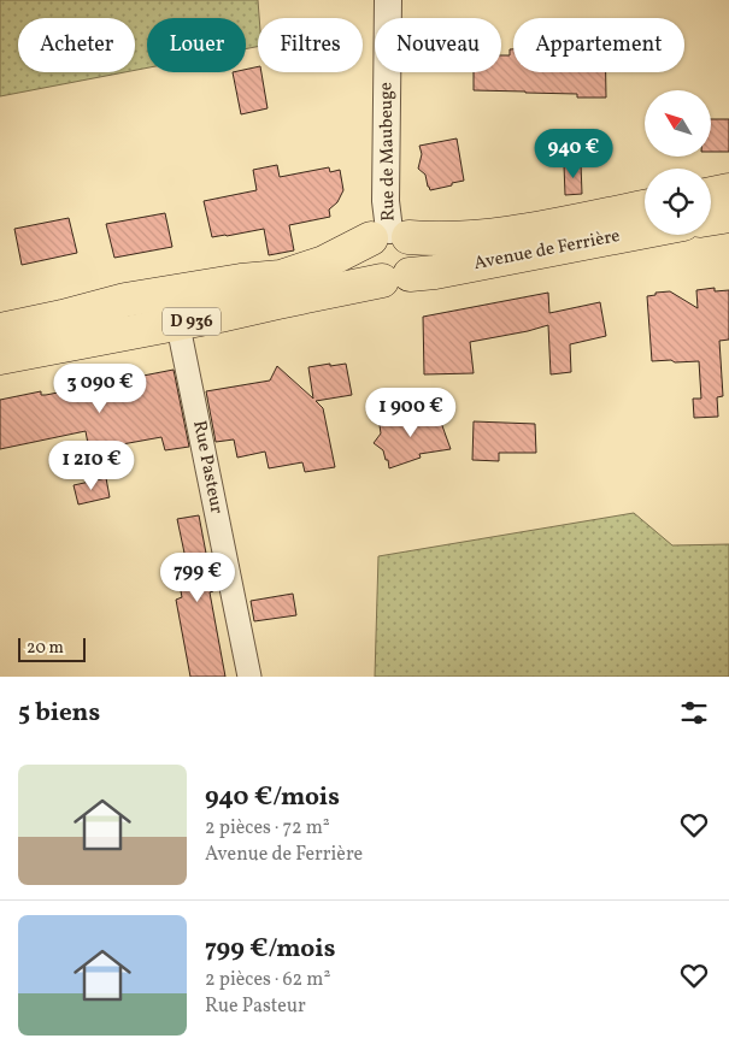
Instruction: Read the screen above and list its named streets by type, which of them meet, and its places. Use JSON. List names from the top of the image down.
{
  "streets": {
    "main road": ["Avenue de Ferrière", "D 936"],
    "street": ["Rue de Maubeuge", "Rue Pasteur"]
  },
  "crossings": [
    ["Rue de Maubeuge", "Avenue de Ferrière"],
    ["Avenue de Ferrière", "Rue Pasteur"]
  ],
  "scale_bar": "20 m",
  "north": "top left",
  "page": {
    "chip": [
      "Acheter",
      "Louer",
      "Filtres",
      "Nouveau",
      "Appartement"
    ],
    "price": [
      "940 €",
      "3 090 €",
      "1 900 €",
      "1 210 €",
      "799 €"
    ],
    "scale": "20 m",
    "heading": "5 biens",
    "list": [
      {
        "name": "940 €/mois",
        "note": "2 pièces · 72 m² · Avenue de Ferrière"
      },
      {
        "name": "799 €/mois",
        "note": "2 pièces · 62 m² · Rue Pasteur"
      }
    ]
  }
}
